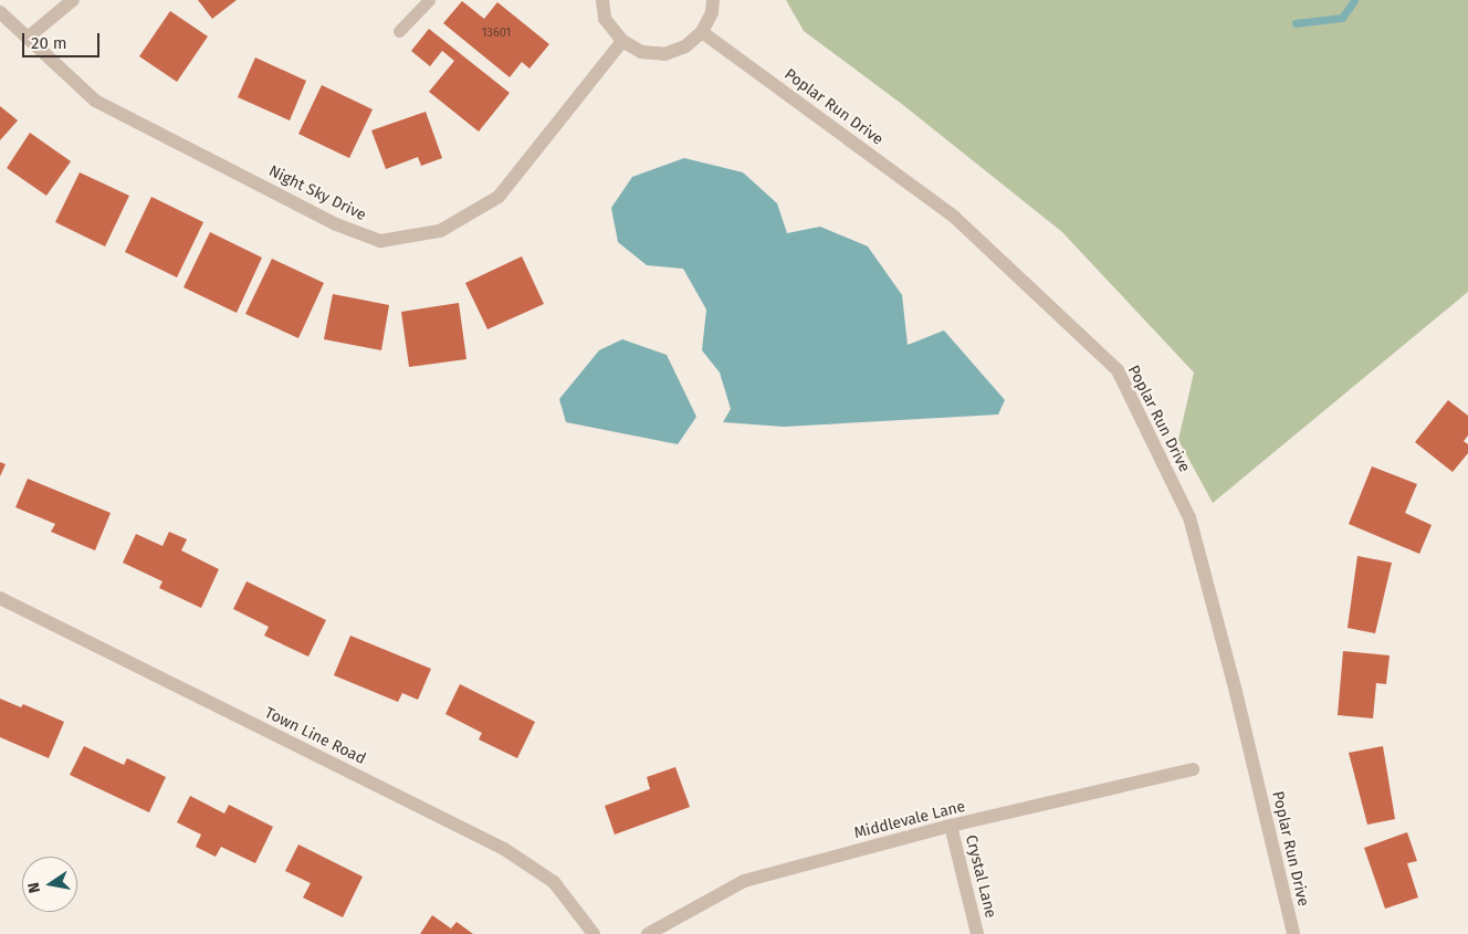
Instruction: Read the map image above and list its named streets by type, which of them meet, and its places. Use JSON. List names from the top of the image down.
{
  "streets": {
    "street": [
      "Poplar Run Drive",
      "Night Sky Drive",
      "Town Line Road",
      "Middlevale Lane",
      "Crystal Lane"
    ]
  },
  "crossings": [
    ["Middlevale Lane", "Crystal Lane"]
  ],
  "house_numbers": ["13601"],
  "scale_bar": "20 m",
  "north": "left"
}
